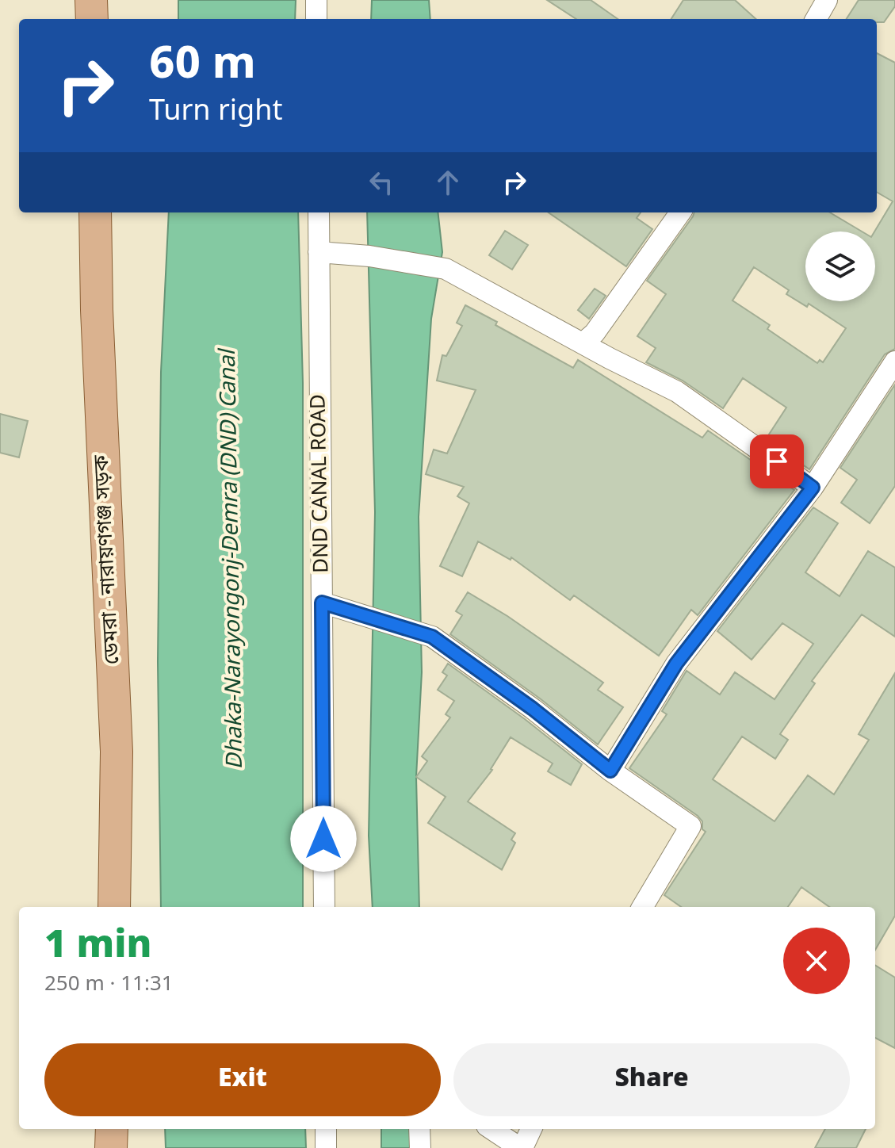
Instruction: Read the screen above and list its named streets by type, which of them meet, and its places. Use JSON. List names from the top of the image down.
{
  "streets": {
    "main road": ["ডেমরা - নারায়ণগঞ্জ সড়ক"],
    "street": ["DND CANAL ROAD"]
  },
  "water": ["Dhaka-Narayongonj-Demra (DND) Canal"],
  "page": {
    "turn": ["60 m", "Turn right"],
    "heading": ["1 min", "250 m · 11:31"],
    "buttons": ["Exit", "Share"]
  }
}
